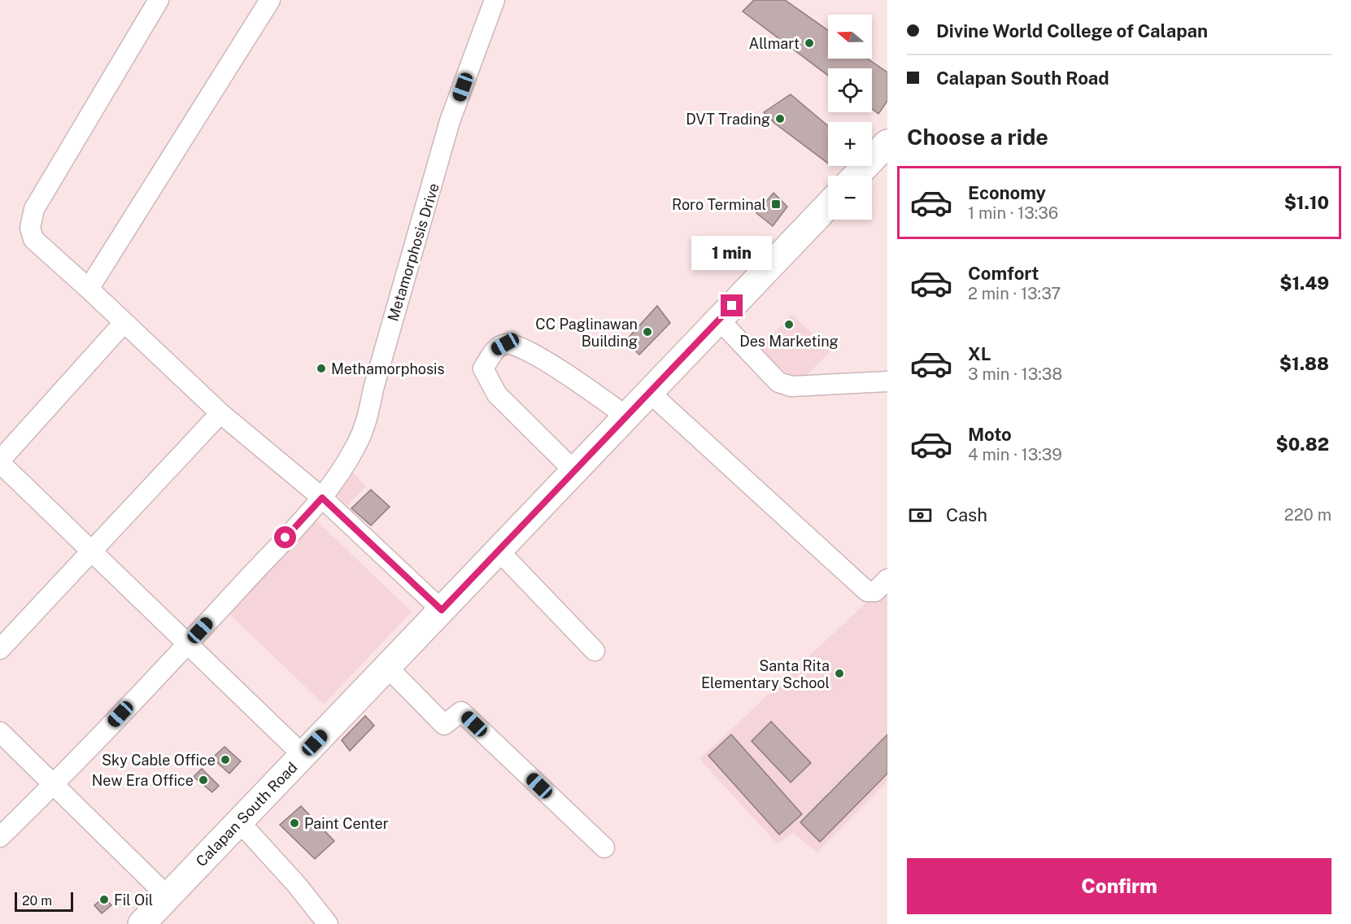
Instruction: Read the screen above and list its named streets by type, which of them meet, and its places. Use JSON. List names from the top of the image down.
{
  "streets": {
    "highway": ["Calapan South Road"],
    "street": ["Metamorphosis Drive"]
  },
  "places": {
    "other": [
      "Allmart",
      "DVT Trading",
      "Des Marketing",
      "CC Paglinawan Building",
      "Methamorphosis",
      "Santa Rita Elementary School",
      "Sky Cable Office",
      "New Era Office",
      "Paint Center",
      "Fil Oil"
    ],
    "transit": ["Roro Terminal"]
  },
  "scale_bar": "20 m",
  "north": "left",
  "page": {
    "banner": ["Divine World College of Calapan", "Calapan South Road"],
    "map_buttons": ["+", "−"],
    "heading": "Choose a ride",
    "list": [
      {
        "name": "Economy",
        "note": "1 min · 13:36",
        "value": "$1.10"
      },
      {
        "name": "Comfort",
        "note": "2 min · 13:37",
        "value": "$1.49"
      },
      {
        "name": "XL",
        "note": "3 min · 13:38",
        "value": "$1.88"
      },
      {
        "name": "Moto",
        "note": "4 min · 13:39",
        "value": "$0.82"
      }
    ],
    "bubble": "1 min",
    "pay": ["Cash", "220 m"],
    "buttons": "Confirm",
    "scale": "20 m"
  }
}
